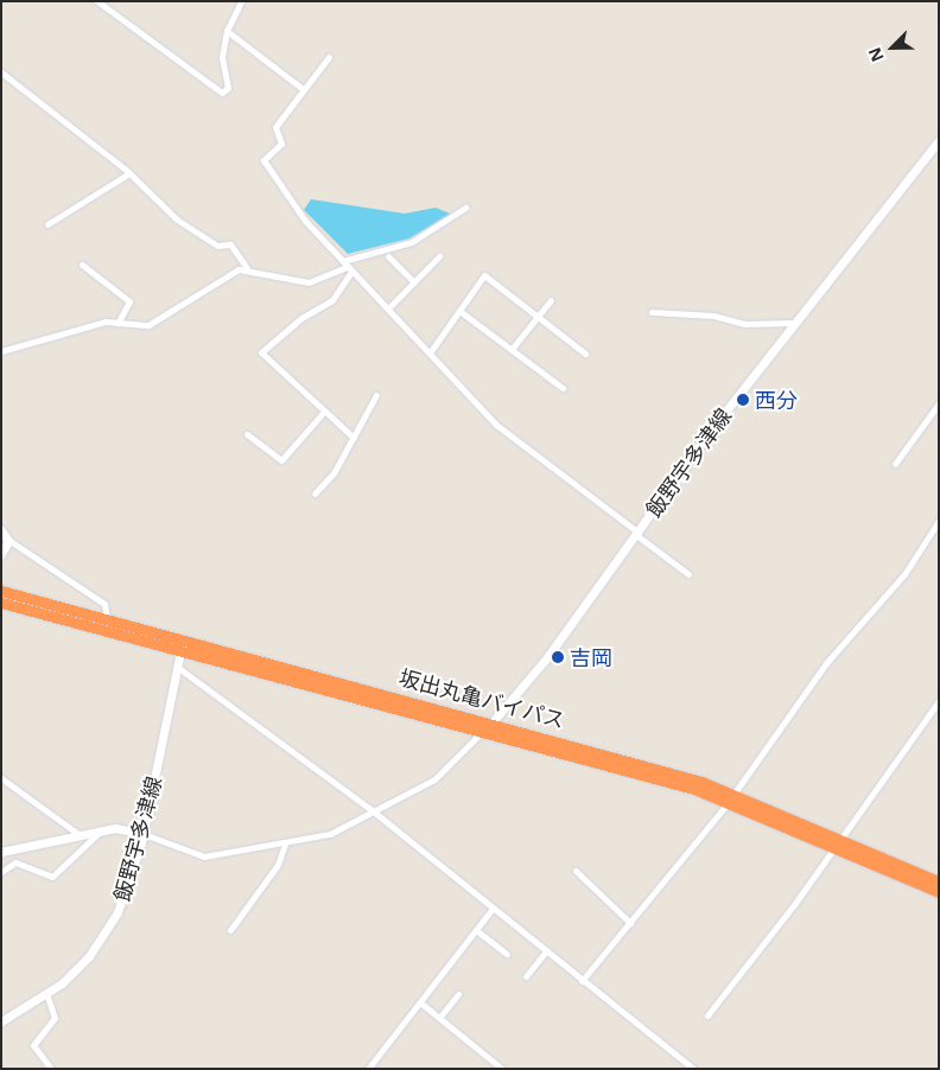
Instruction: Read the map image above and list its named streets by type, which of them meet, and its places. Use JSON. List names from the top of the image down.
{
  "streets": {
    "highway": ["坂出丸亀バイパス"],
    "main road": ["飯野宇多津線"]
  },
  "crossings": [
    ["飯野宇多津線", "坂出丸亀バイパス"]
  ],
  "places": ["西分", "吉岡"],
  "north": "bottom left"
}
